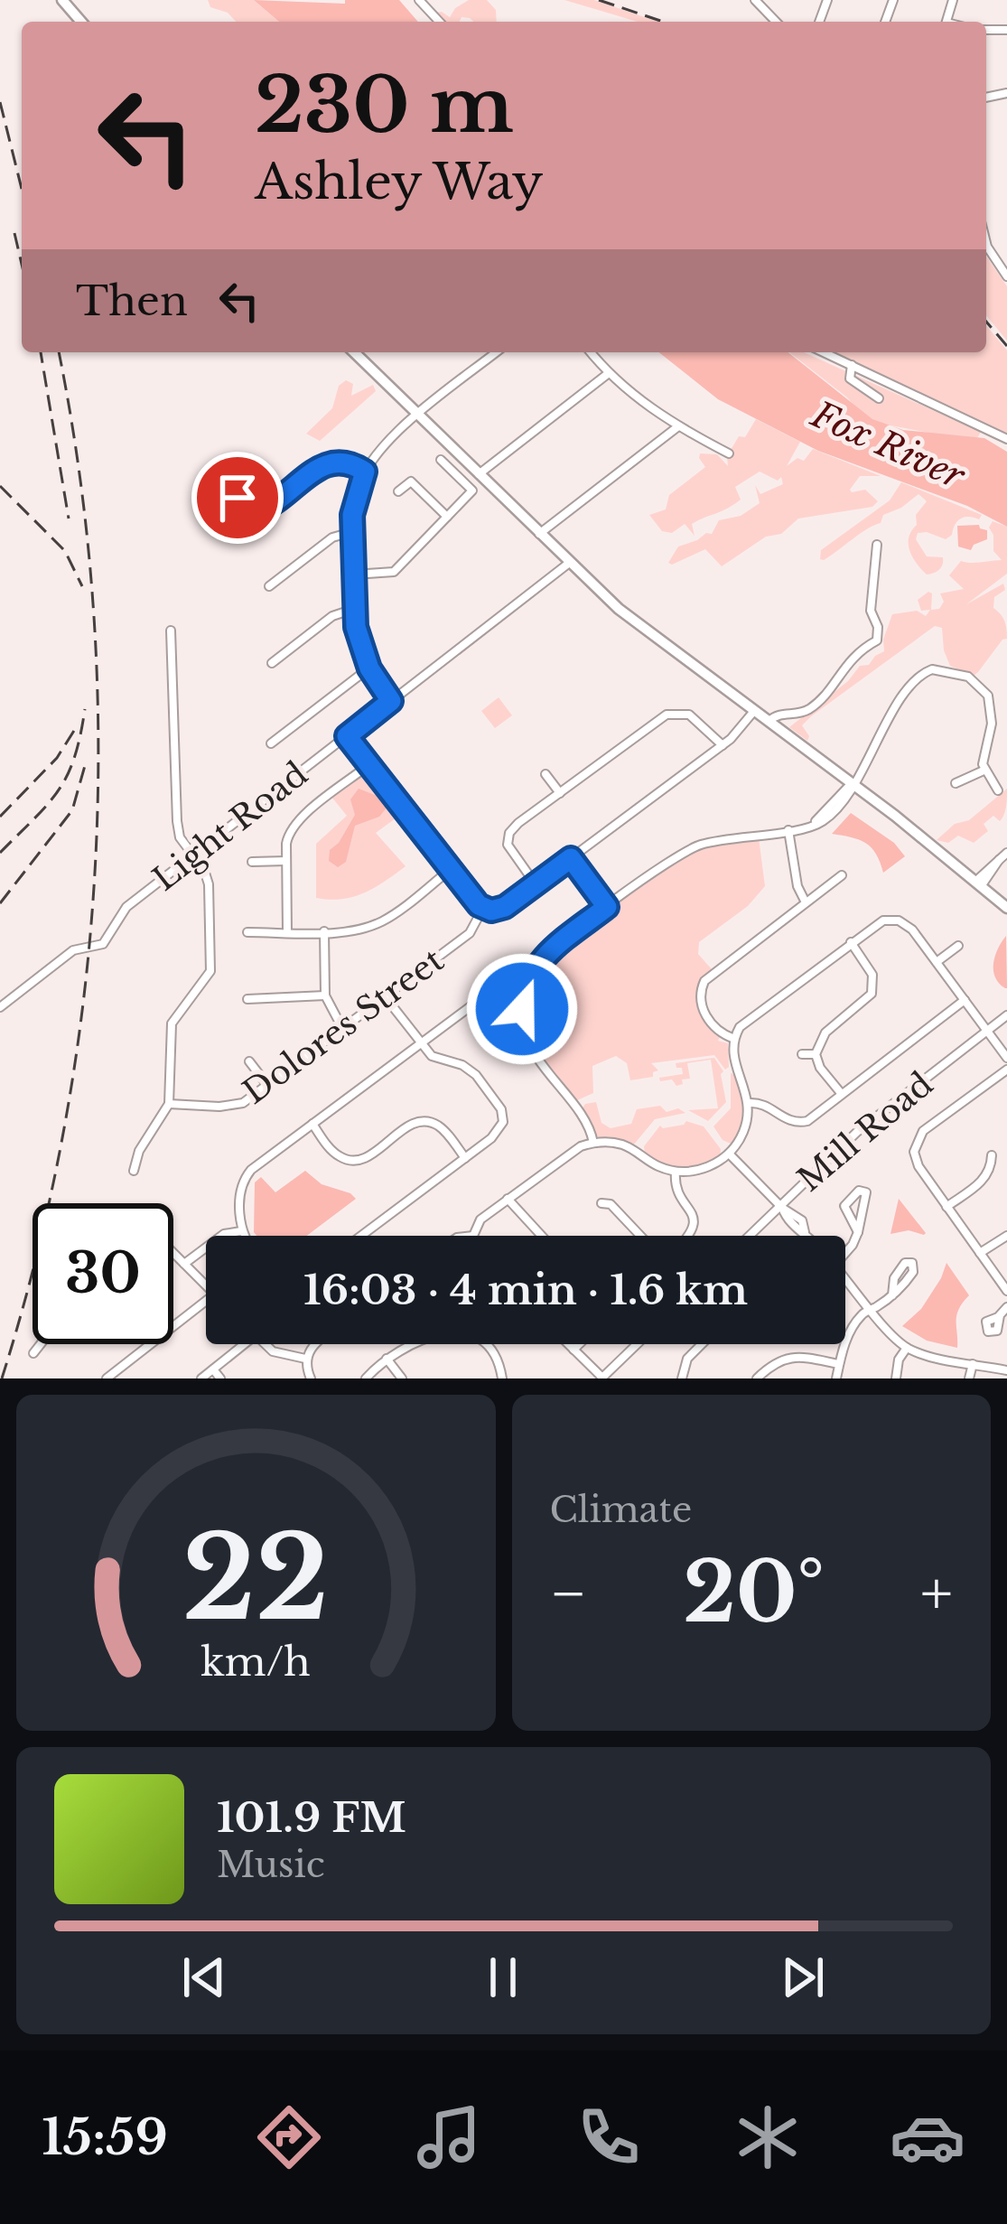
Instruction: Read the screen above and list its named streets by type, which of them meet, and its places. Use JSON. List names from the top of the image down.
{
  "streets": {
    "street": ["Light Road", "Dolores Street", "Mill Road"]
  },
  "water": ["Fox River"],
  "page": {
    "turn": ["230 m", "Ashley Way"],
    "then": "Then",
    "limit": "30",
    "trip": "16:03 · 4 min · 1.6 km",
    "tile": "Climate",
    "heat": ["−", "20°", "+"],
    "song": ["101.9 FM", "Music"],
    "tabs": "15:59",
    "gauge": ["22", "km/h"]
  }
}
